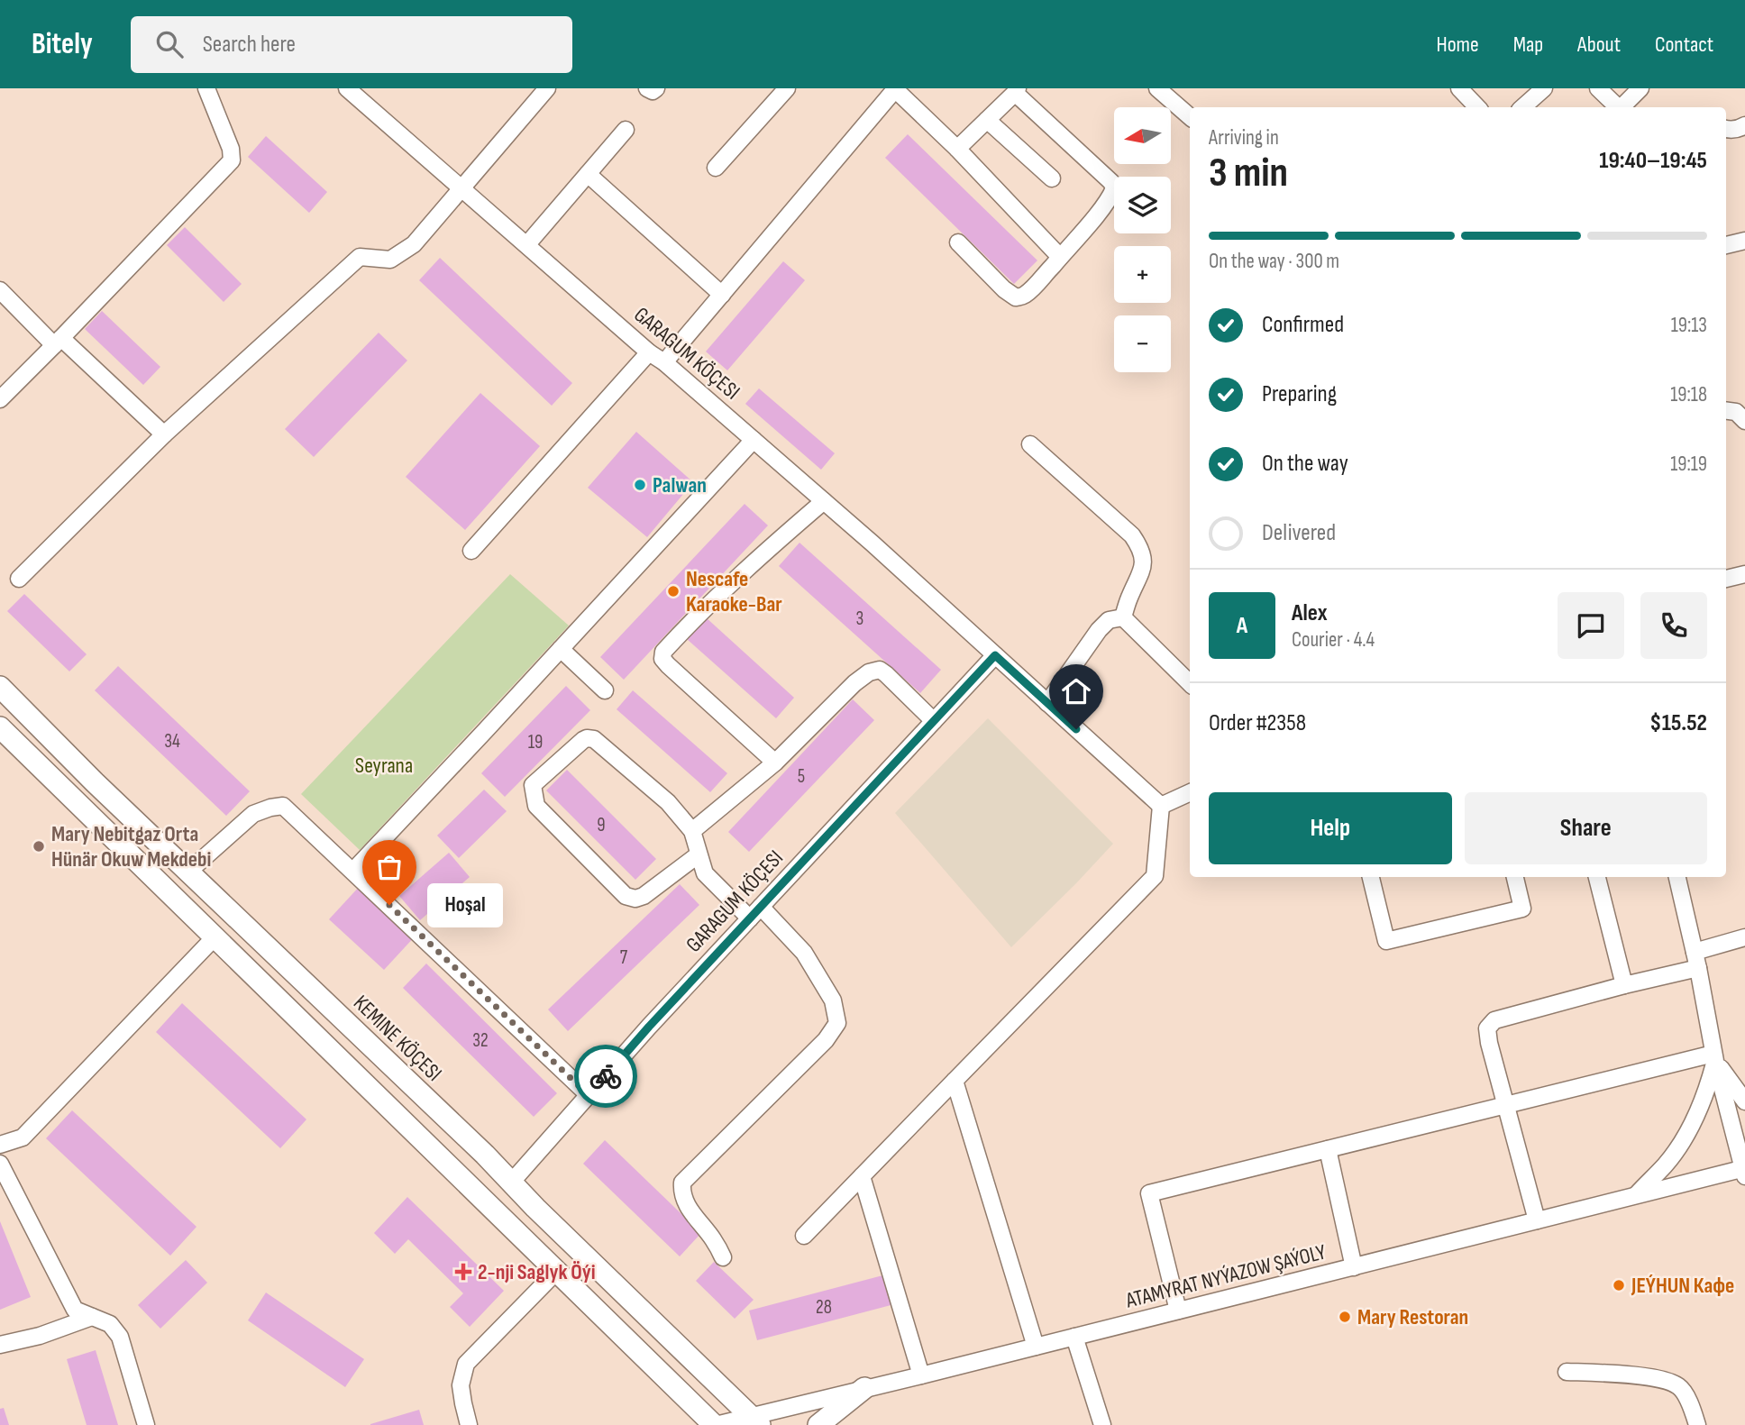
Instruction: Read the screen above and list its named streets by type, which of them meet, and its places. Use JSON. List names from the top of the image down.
{
  "streets": {
    "main road": ["KEMINE KÖÇESI"],
    "street": ["GARAGUM KÖÇESI", "ATAMYRAT NYÝAZOW ŞAÝOLY"]
  },
  "crossings": [
    ["GARAGUM KÖÇESI", "KEMINE KÖÇESI"],
    ["KEMINE KÖÇESI", "ATAMYRAT NYÝAZOW ŞAÝOLY"]
  ],
  "parks": ["Seyrana"],
  "places": {
    "other": [
      "Palwan",
      "Nescafe Karaoke-Bar",
      "Mary Nebitgaz Orta Hünär Okuw Mekdebi",
      "Hoşal",
      "JEÝHUN Кафе",
      "Mary Restoran"
    ],
    "health": ["2-nji Saglyk Öýi"]
  },
  "house_numbers": [
    "3",
    "34",
    "19",
    "5",
    "9",
    "7",
    "32",
    "28"
  ],
  "north": "left",
  "page": {
    "header": "Bitely",
    "search": "Search here",
    "nav": [
      "Home",
      "Map",
      "About",
      "Contact"
    ],
    "map_buttons": ["+", "−"],
    "heading": ["3 min", "Arriving in", "19:40–19:45"],
    "panel": [
      "Alex",
      "Courier · 4.4",
      "Order #2358",
      "$15.52"
    ],
    "bar": "On the way · 300 m",
    "list": [
      ["Confirmed", "19:13"],
      ["Preparing", "19:18"],
      ["On the way", "19:19"],
      "Delivered"
    ],
    "round": "A",
    "buttons": ["Help", "Share"],
    "bubble": "Hoşal"
  }
}
